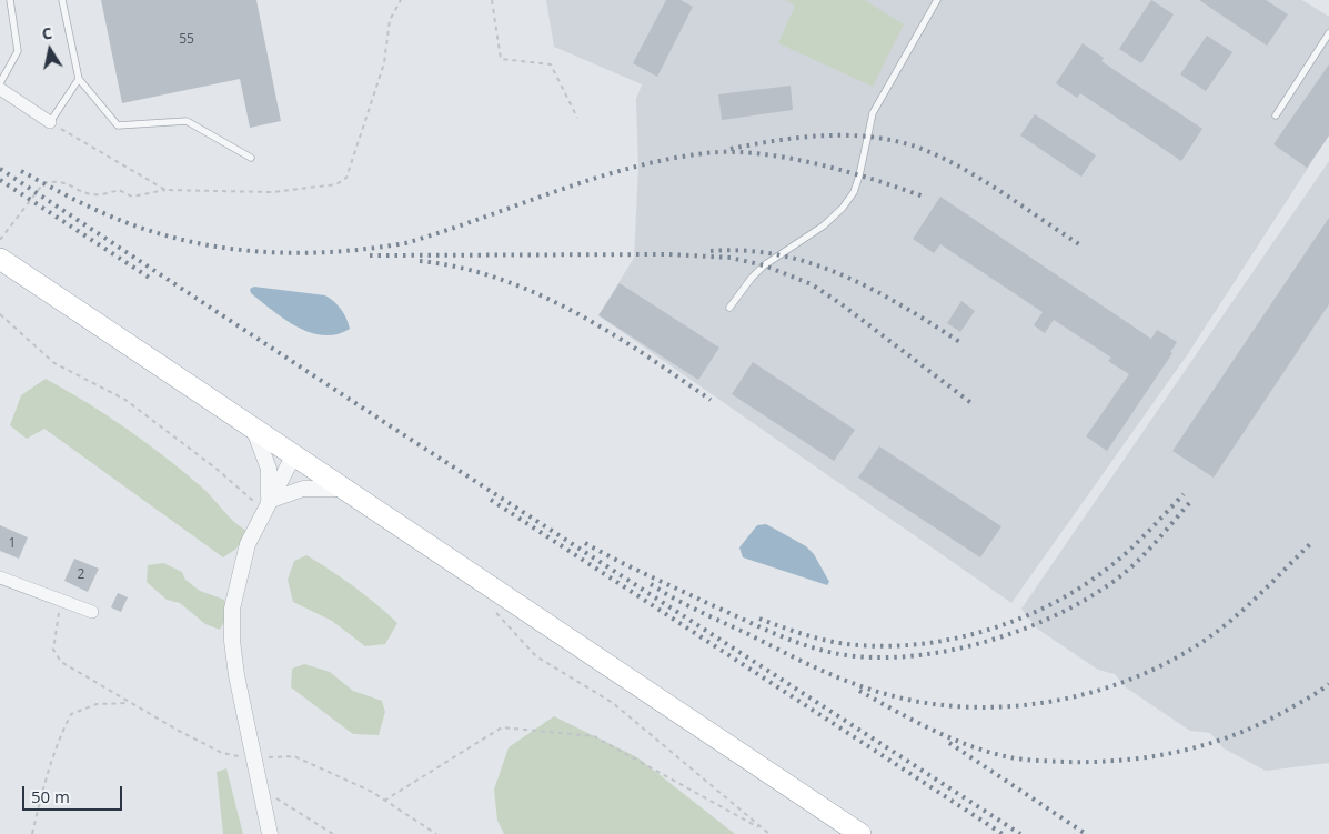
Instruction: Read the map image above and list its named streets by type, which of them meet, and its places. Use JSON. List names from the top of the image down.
{
  "house_numbers": ["55", "1", "2"],
  "scale_bar": "50 m",
  "north": "top"
}
